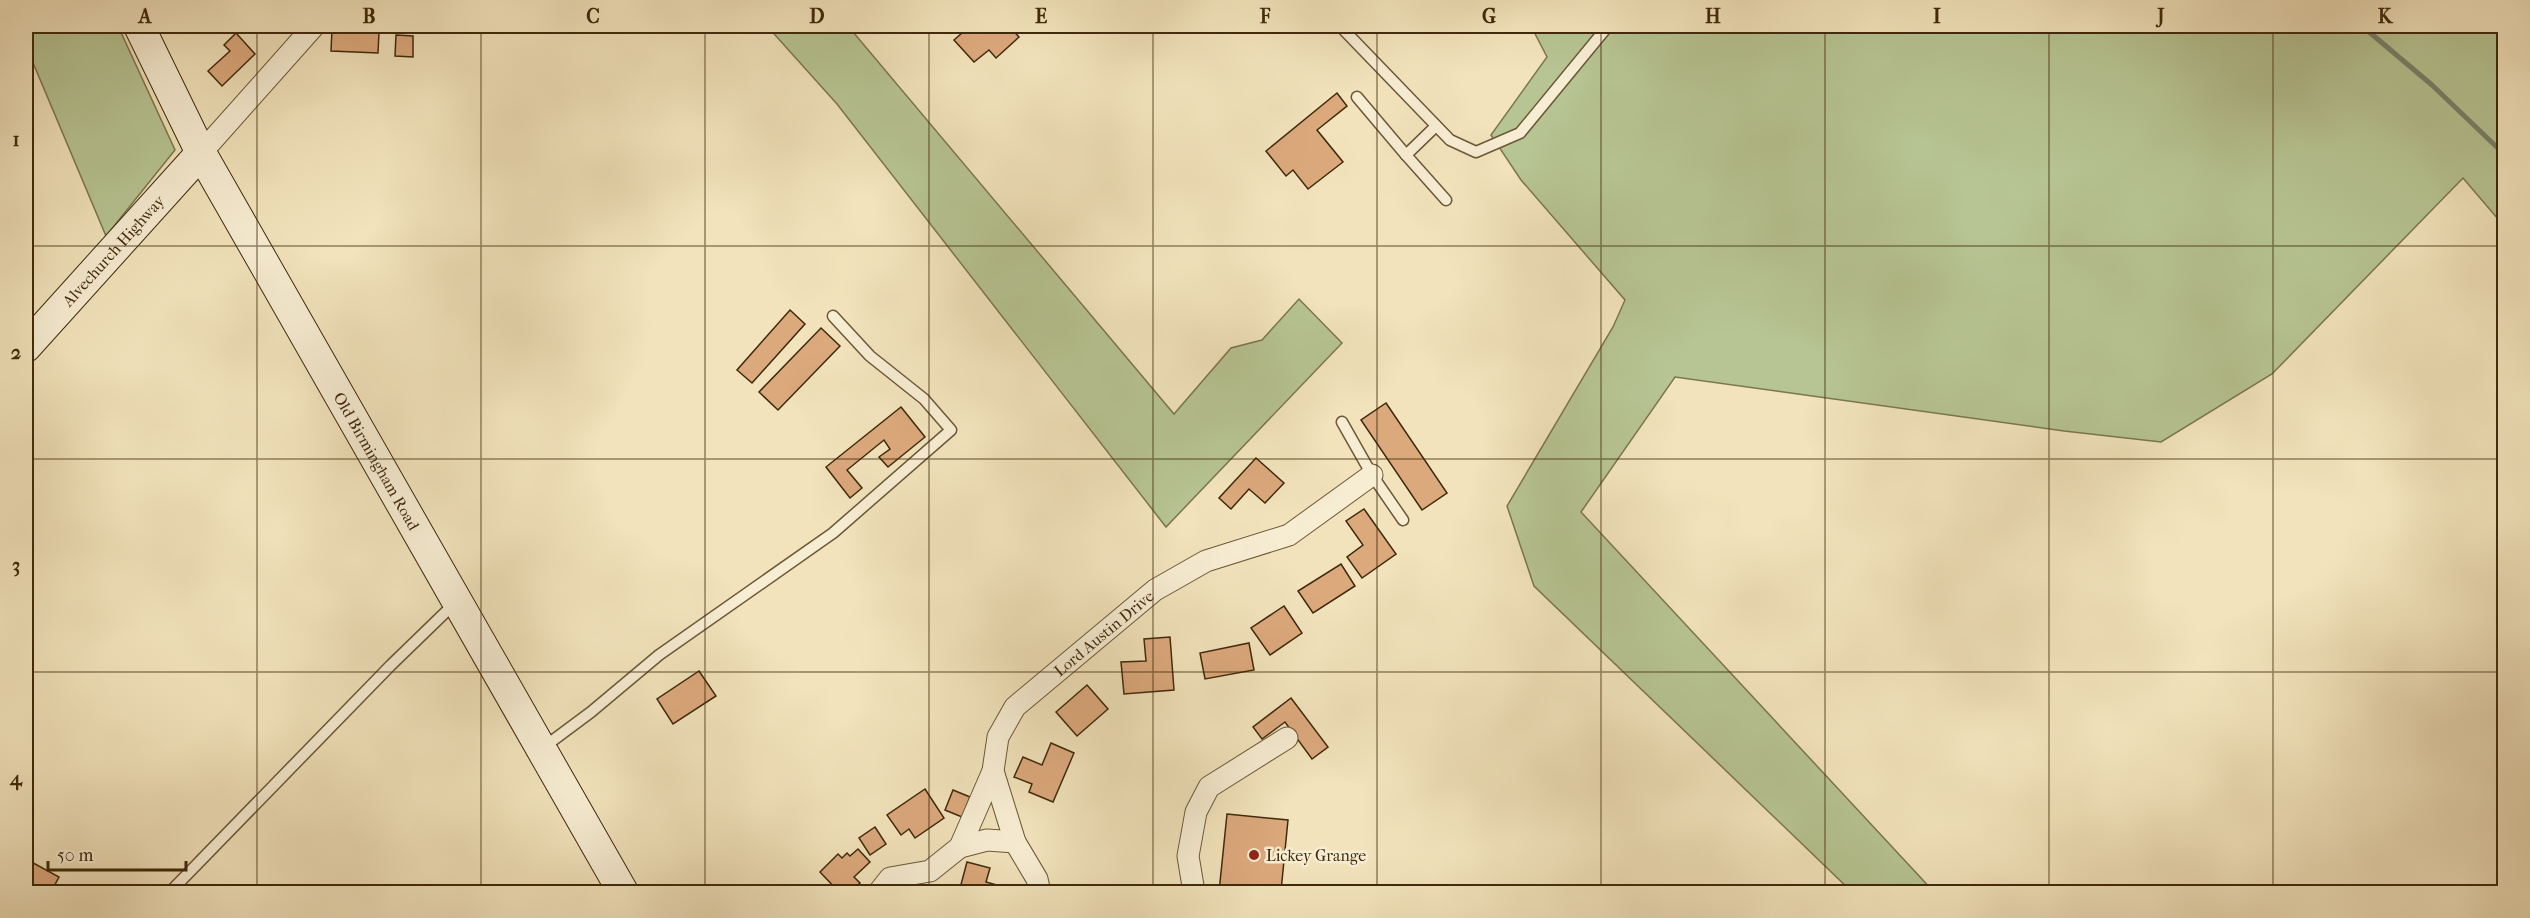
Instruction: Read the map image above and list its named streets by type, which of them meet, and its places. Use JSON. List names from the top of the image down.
{
  "streets": {
    "main road": ["Alvechurch Highway", "Old Birmingham Road"],
    "street": ["Lord Austin Drive"]
  },
  "crossings": [
    ["Alvechurch Highway", "Old Birmingham Road"]
  ],
  "places": ["Lickey Grange"],
  "scale_bar": "50 m",
  "grid": {
    "columns": [
      "A",
      "B",
      "C",
      "D",
      "E",
      "F",
      "G",
      "H",
      "I",
      "J",
      "K"
    ],
    "rows": [
      "1",
      "2",
      "3",
      "4"
    ]
  }
}
